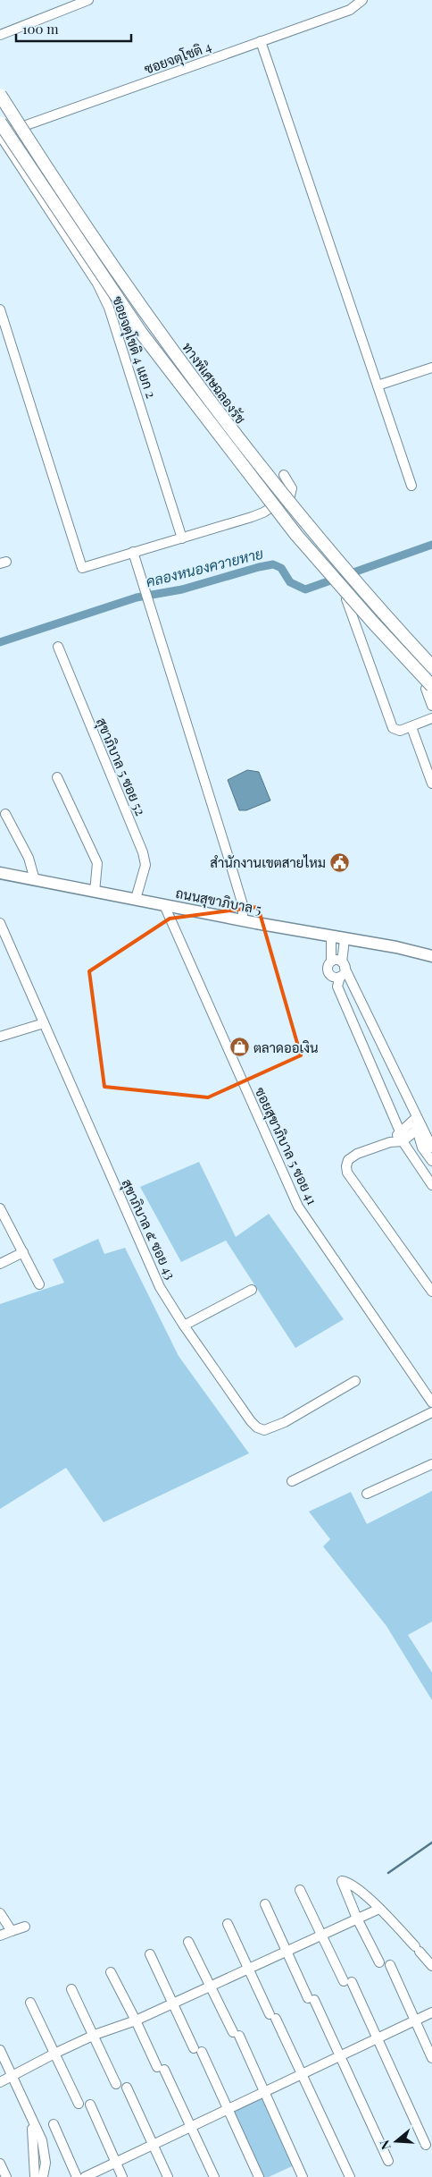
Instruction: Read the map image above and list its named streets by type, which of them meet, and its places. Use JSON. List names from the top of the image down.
{
  "streets": {
    "highway": ["ทางพิเศษฉลองรัช"],
    "main road": ["ถนนสุขาภิบาล 5"],
    "street": [
      "ซอยจตุโชติ 4",
      "ซอยจตุโชติ 4 แยก 2",
      "สุขาภิบาล 5 ซอย 52",
      "ซอยสุขาภิบาล 5 ซอย 41",
      "สุขาภิบาล ๕ ซอย 43"
    ]
  },
  "crossings": [
    ["ซอยจตุโชติ 4", "ซอยจตุโชติ 4 แยก 2"],
    ["สุขาภิบาล 5 ซอย 52", "ถนนสุขาภิบาล 5"],
    ["ถนนสุขาภิบาล 5", "ซอยสุขาภิบาล 5 ซอย 41"]
  ],
  "water": ["คลองหนองควายหาย"],
  "places": {
    "public building": ["สำนักงานเขตสายไหม"],
    "shop": ["ตลาดออเงิน"]
  },
  "scale_bar": "100 m",
  "north": "left"
}
